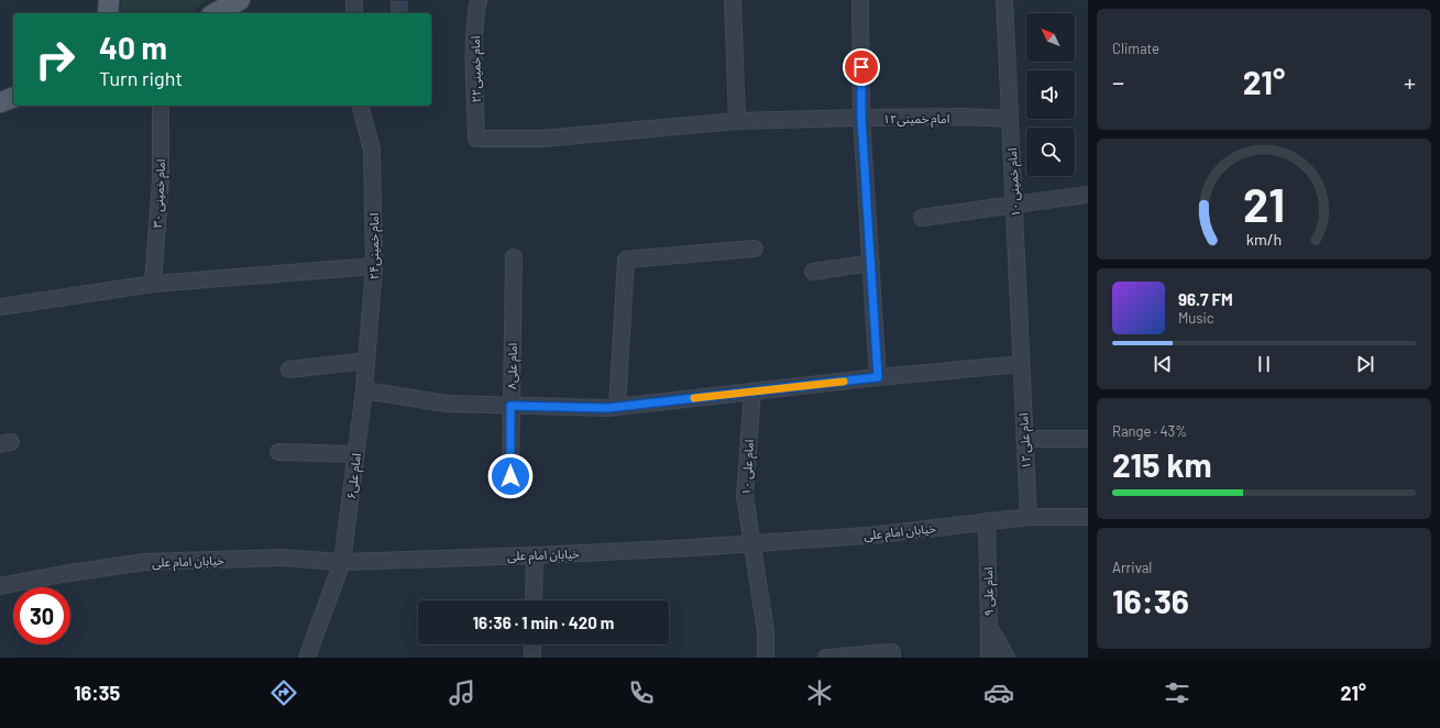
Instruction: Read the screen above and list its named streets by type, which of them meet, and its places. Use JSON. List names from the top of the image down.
{
  "streets": {
    "street": [
      "امام خمینی۲۲",
      "امام خمینی۱۲",
      "امام خمینی ۱۰",
      "امام خمینی ۳۰",
      "امام خمینی۲۴",
      "امام علی۸",
      "امام علی ۱۲",
      "امام علی ۱۰",
      "امام علی۶",
      "خیابان امام علی",
      "امام علی ۹"
    ]
  },
  "crossings": [
    ["امام خمینی۲۲", "امام خمینی۱۲"],
    ["امام خمینی۱۲", "امام خمینی ۱۰"],
    ["امام خمینی ۱۰", "امام علی ۱۲"],
    ["امام خمینی۲۴", "امام علی۶"],
    ["امام علی ۱۲", "خیابان امام علی"],
    ["امام علی ۱۰", "خیابان امام علی"],
    ["امام علی۶", "خیابان امام علی"],
    ["خیابان امام علی", "امام علی ۹"]
  ],
  "north": "top left",
  "page": {
    "tile": [
      "Climate",
      ["Range · 43%", "215 km"],
      ["Arrival", "16:36"]
    ],
    "turn": ["40 m", "Turn right"],
    "heat": ["−", "21°", "+"],
    "song": ["96.7 FM", "Music"],
    "limit": "30",
    "trip": "16:36 · 1 min · 420 m",
    "tabs": ["16:35", "21°"],
    "gauge": ["21", "km/h"]
  }
}
